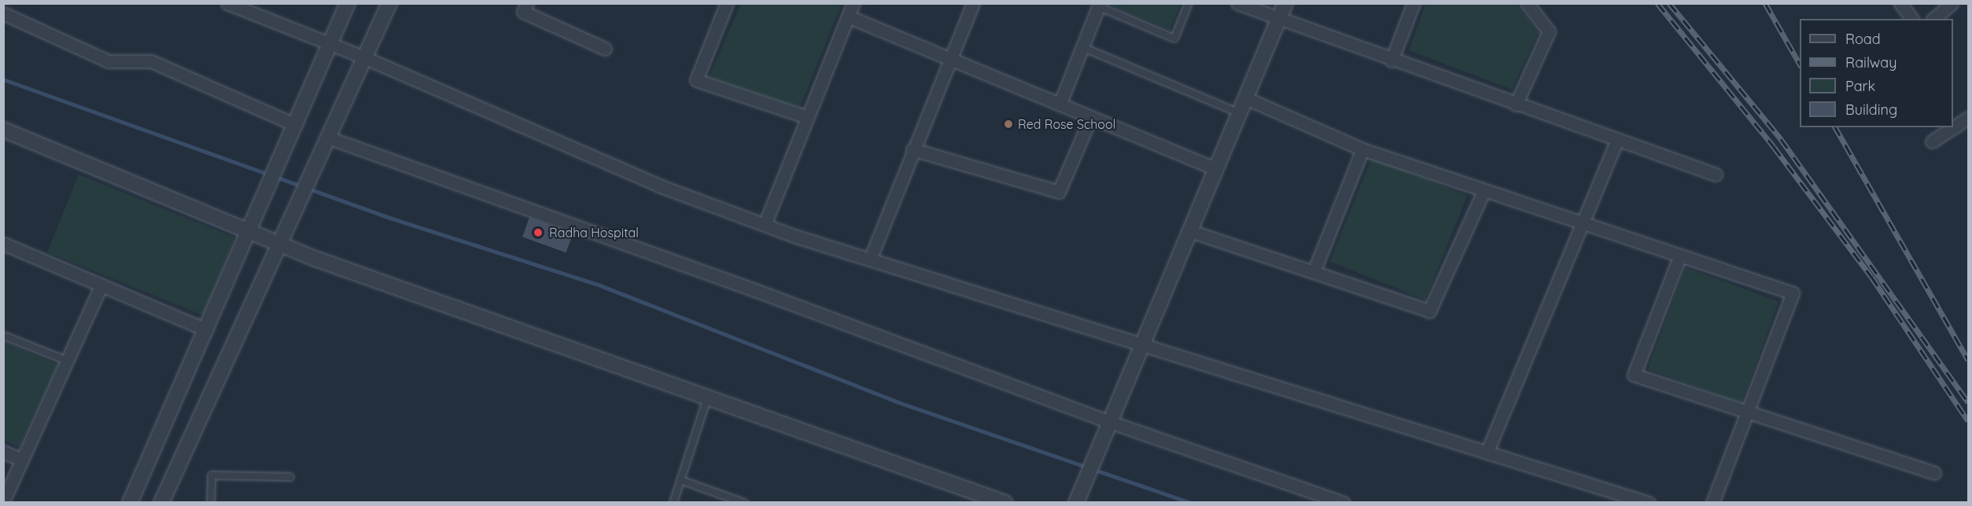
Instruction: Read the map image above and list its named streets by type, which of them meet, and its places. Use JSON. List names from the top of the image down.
{
  "places": ["Red Rose School", "Radha Hospital"],
  "legend": [
    "Road",
    "Railway",
    "Park",
    "Building"
  ]
}
